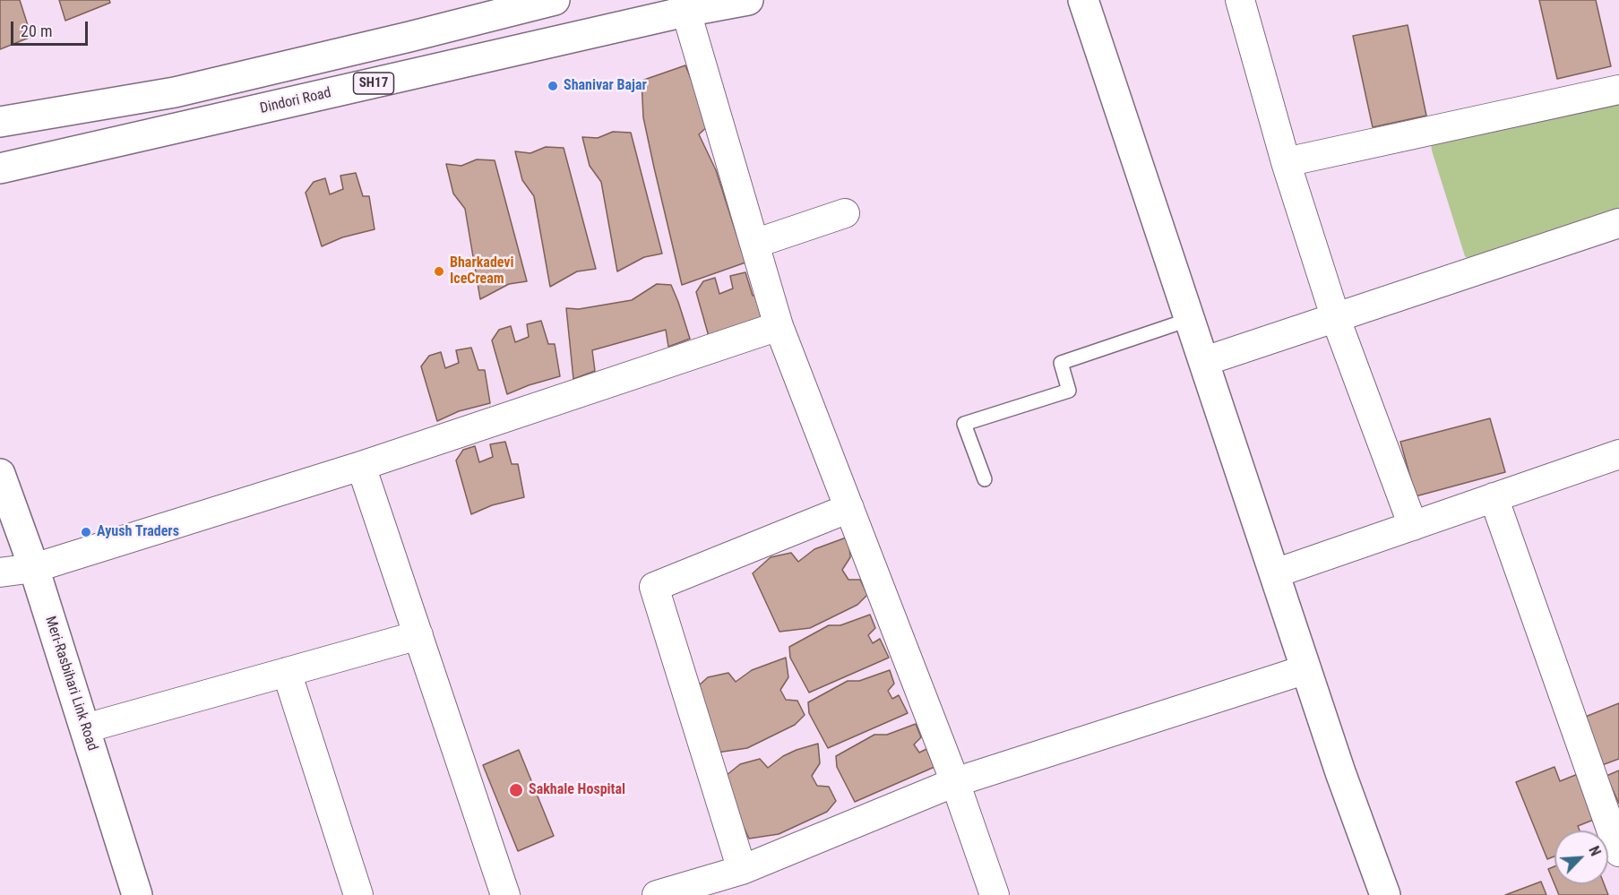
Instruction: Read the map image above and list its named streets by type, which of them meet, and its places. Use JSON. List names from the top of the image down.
{
  "streets": {
    "main road": ["SH17", "Dindori Road", "Meri-Rasbihari Link Road"]
  },
  "places": [
    "Shanivar Bajar",
    "Bharkadevi IceCream",
    "Ayush Traders",
    "Sakhale Hospital"
  ],
  "scale_bar": "20 m",
  "north": "top right"
}
